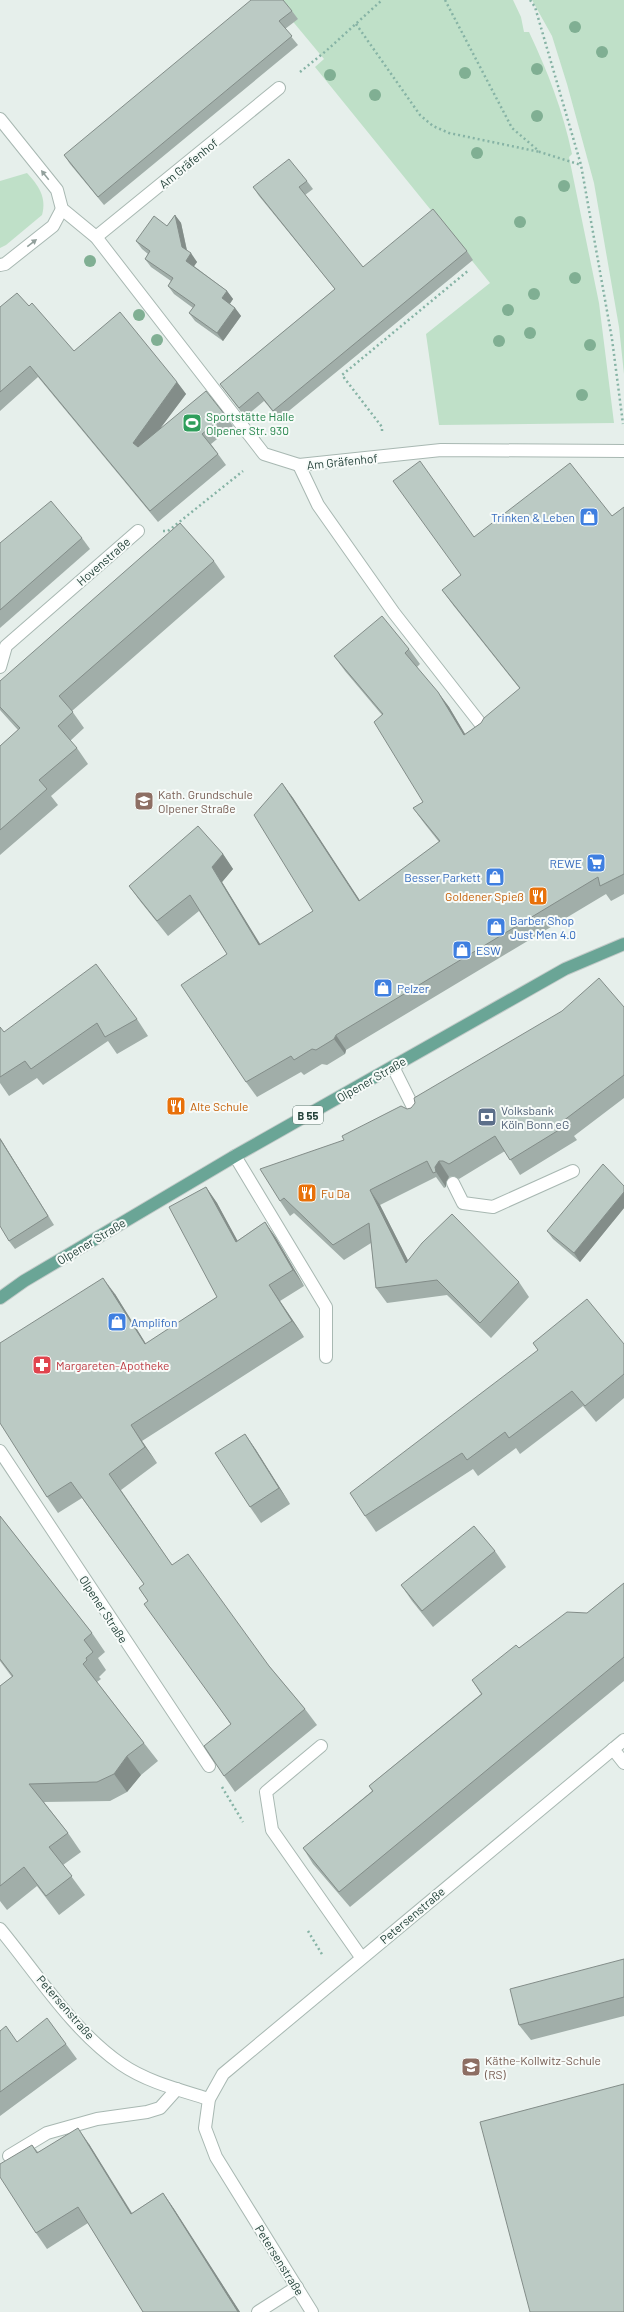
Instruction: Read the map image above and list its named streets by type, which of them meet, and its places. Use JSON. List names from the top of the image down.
{
  "streets": {
    "main road": ["Olpener Straße", "B 55"],
    "street": ["Am Gräfenhof", "Hovenstraße", "Petersenstraße"]
  },
  "places": {
    "sports": ["Sportstätte Halle Olpener Str. 930"],
    "shop": [
      "Trinken & Leben",
      "Besser Parkett",
      "Barber Shop Just Men 4.0",
      "ESW",
      "Pelzer",
      "Amplifon"
    ],
    "school or university": ["Kath. Grundschule Olpener Straße", "Käthe-Kollwitz-Schule (RS)"],
    "supermarket": ["REWE"],
    "restaurant": ["Goldener Spieß", "Alte Schule", "Fu Da"],
    "bank": ["Volksbank Köln Bonn eG"],
    "pharmacy": ["Margareten-Apotheke"]
  }
}
